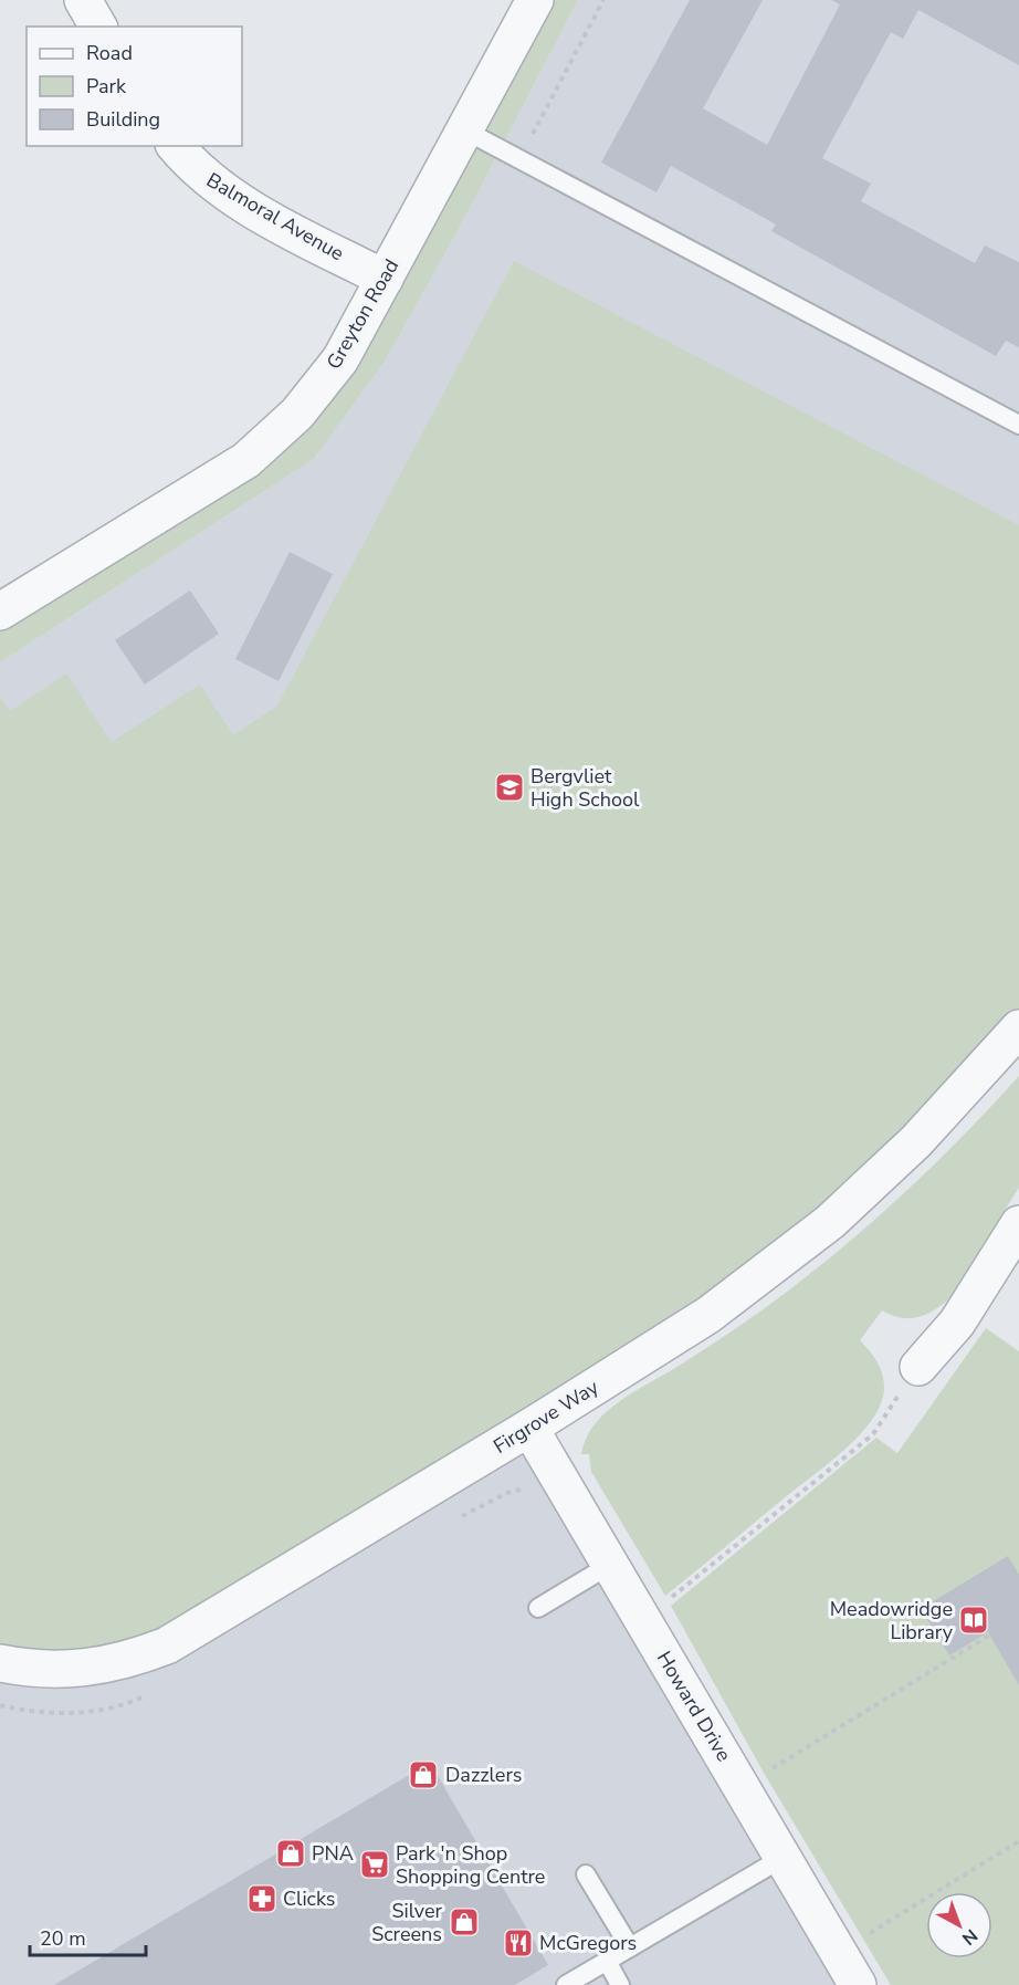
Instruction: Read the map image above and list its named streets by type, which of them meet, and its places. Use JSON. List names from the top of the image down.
{
  "streets": {
    "street": [
      "Balmoral Avenue",
      "Greyton Road",
      "Firgrove Way",
      "Howard Drive"
    ]
  },
  "crossings": [
    ["Balmoral Avenue", "Greyton Road"],
    ["Firgrove Way", "Howard Drive"]
  ],
  "places": {
    "school or university": ["Bergvliet High School"],
    "library": ["Meadowridge Library"],
    "shop": ["Dazzlers", "PNA", "Silver Screens"],
    "supermarket": ["Park 'n Shop Shopping Centre"],
    "pharmacy": ["Clicks"],
    "restaurant": ["McGregors"]
  },
  "legend": ["Road", "Park", "Building"],
  "scale_bar": "20 m",
  "north": "bottom right"
}
